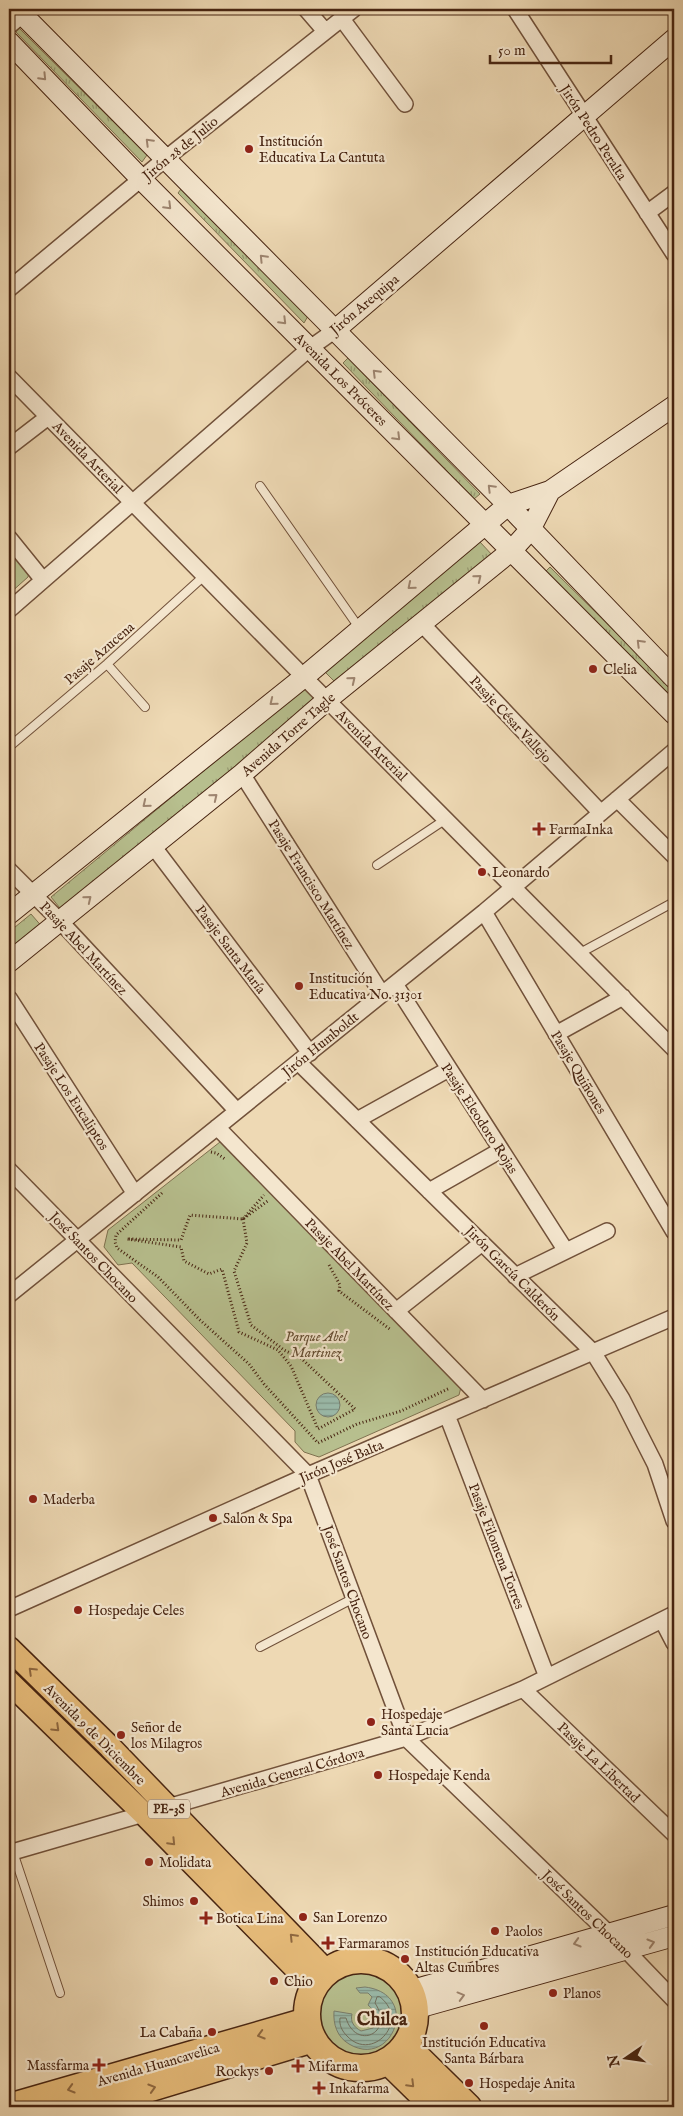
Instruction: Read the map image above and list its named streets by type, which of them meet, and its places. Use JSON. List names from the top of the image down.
{
  "streets": {
    "highway": ["Avenida Huancavelica"],
    "main road": ["Avenida 9 de Diciembre", "PE-3S"],
    "street": [
      "Jirón Pedro Peralta",
      "Jirón 28 de Julio",
      "Jirón Arequipa",
      "Avenida Los Próceres",
      "Avenida Arterial",
      "Pasaje César Vallejo",
      "Avenida Torre Tagle",
      "Pasaje Francisco Martínez",
      "Pasaje Abel Martínez",
      "Pasaje Santa María",
      "Jirón Humboldt",
      "Pasaje Quiñones",
      "Pasaje Los Eucaliptos",
      "Pasaje Eleodoro Rojas",
      "José Santos Chocano",
      "Jirón García Calderón",
      "Jirón José Balta",
      "Pasaje Filomena Torres",
      "Pasaje La Libertad",
      "Avenida General Córdova"
    ],
    "lane": ["Pasaje Azucena"]
  },
  "crossings": [
    ["Jirón Pedro Peralta", "Jirón Arequipa"],
    ["Jirón 28 de Julio", "Avenida Los Próceres"],
    ["Jirón Arequipa", "Avenida Los Próceres"],
    ["Jirón Arequipa", "Avenida Arterial"],
    ["Avenida Los Próceres", "Avenida Torre Tagle"],
    ["Avenida Arterial", "Pasaje Azucena"],
    ["Avenida Arterial", "Avenida Torre Tagle"],
    ["Avenida Arterial", "Jirón Humboldt"],
    ["Pasaje César Vallejo", "Avenida Torre Tagle"],
    ["Pasaje César Vallejo", "Jirón Humboldt"],
    ["Avenida Torre Tagle", "Pasaje Francisco Martínez"],
    ["Avenida Torre Tagle", "Pasaje Abel Martínez"],
    ["Avenida Torre Tagle", "Pasaje Santa María"],
    ["Pasaje Francisco Martínez", "Jirón Humboldt"],
    ["Pasaje Abel Martínez", "Jirón Humboldt"],
    ["Pasaje Abel Martínez", "Jirón José Balta"],
    ["Pasaje Santa María", "Jirón Humboldt"],
    ["Pasaje Santa María", "Jirón García Calderón"],
    ["Jirón Humboldt", "Pasaje Quiñones"],
    ["Jirón Humboldt", "Pasaje Los Eucaliptos"],
    ["Jirón Humboldt", "Pasaje Eleodoro Rojas"],
    ["Jirón Humboldt", "José Santos Chocano"],
    ["Jirón Humboldt", "Jirón García Calderón"],
    ["José Santos Chocano", "Jirón José Balta"],
    ["José Santos Chocano", "Avenida General Córdova"],
    ["Jirón García Calderón", "Jirón José Balta"],
    ["Jirón José Balta", "Pasaje Filomena Torres"],
    ["Pasaje Filomena Torres", "Avenida General Córdova"],
    ["Avenida 9 de Diciembre", "Avenida General Córdova"],
    ["Avenida 9 de Diciembre", "Avenida Huancavelica"],
    ["Pasaje La Libertad", "Avenida General Córdova"]
  ],
  "districts": ["Chilca"],
  "parks": ["Parque Abel Martinez"],
  "places": {
    "other": [
      "Institución Educativa La Cantuta",
      "Clelia",
      "Leonardo",
      "Institución Educativa No. 31301",
      "Maderba",
      "Salon & Spa",
      "Hospedaje Celes",
      "Hospedaje Santa Lucia",
      "Señor de los Milagros",
      "Hospedaje Kenda",
      "Molidata",
      "Shimos",
      "San Lorenzo",
      "Paolos",
      "Institución Educativa Altas Cumbres",
      "Chio",
      "Planos",
      "Institución Educativa Santa Bárbara",
      "La Cabaña",
      "Rockys",
      "Hospedaje Anita"
    ],
    "health": [
      "FarmaInka",
      "Botica Lina",
      "Farmaramos",
      "Massfarma",
      "Mifarma",
      "Inkafarma"
    ]
  },
  "scale_bar": "50 m",
  "north": "left"
}
